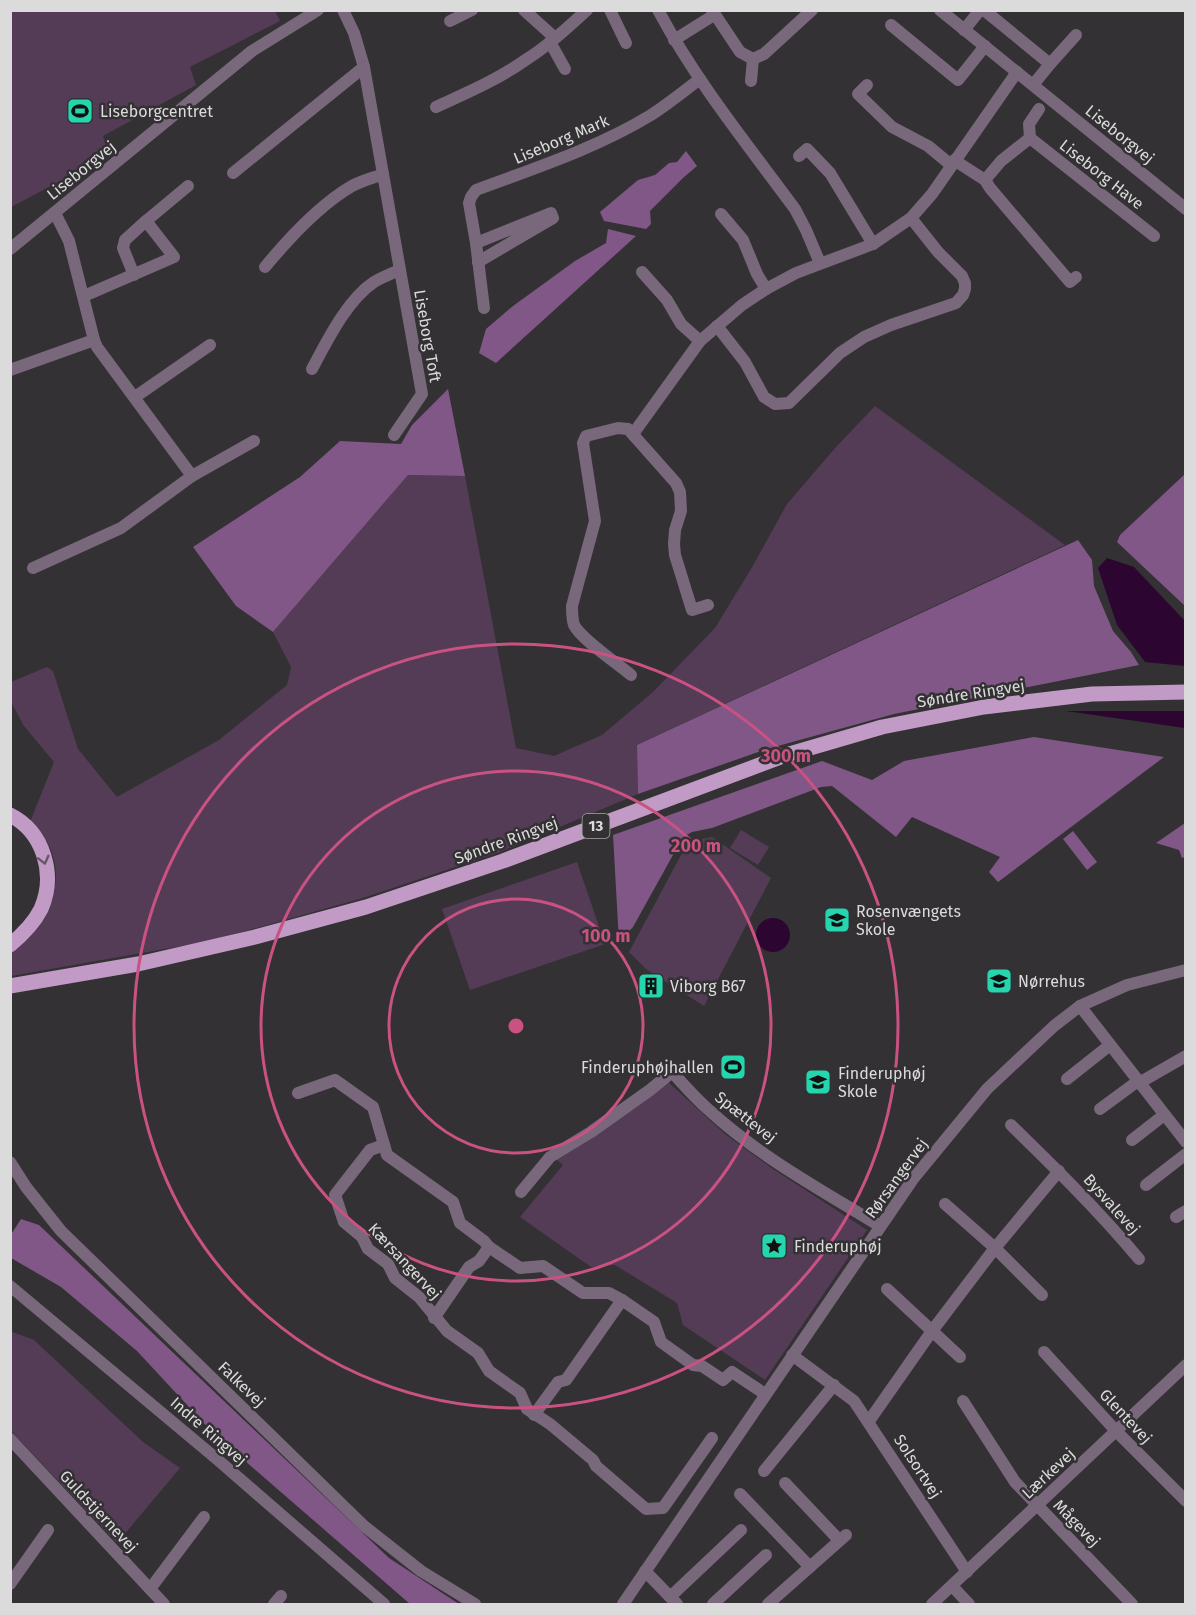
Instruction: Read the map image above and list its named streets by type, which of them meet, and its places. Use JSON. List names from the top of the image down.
{
  "streets": {
    "main road": ["Søndre Ringvej", "13"],
    "street": [
      "Liseborgvej",
      "Liseborg Mark",
      "Liseborg Have",
      "Liseborg Toft",
      "Spættevej",
      "Rørsangervej",
      "Bysvalevej",
      "Kærsangervej",
      "Falkevej",
      "Glentevej",
      "Indre Ringvej",
      "Solsortvej",
      "Lærkevej",
      "Guldstjernevej",
      "Mågevej"
    ]
  },
  "crossings": [
    ["Spættevej", "Rørsangervej"],
    ["Rørsangervej", "Kærsangervej"],
    ["Rørsangervej", "Solsortvej"],
    ["Bysvalevej", "Solsortvej"],
    ["Glentevej", "Lærkevej"],
    ["Solsortvej", "Lærkevej"],
    ["Lærkevej", "Mågevej"]
  ],
  "places": {
    "sports": ["Liseborgcentret", "Finderuphøjhallen"],
    "school or university": ["Rosenvængets Skole", "Nørrehus", "Finderuphøj Skole"],
    "building": ["Viborg B67"],
    "place": ["Finderuphøj"]
  },
  "rings": ["300 m", "200 m", "100 m"]
}
